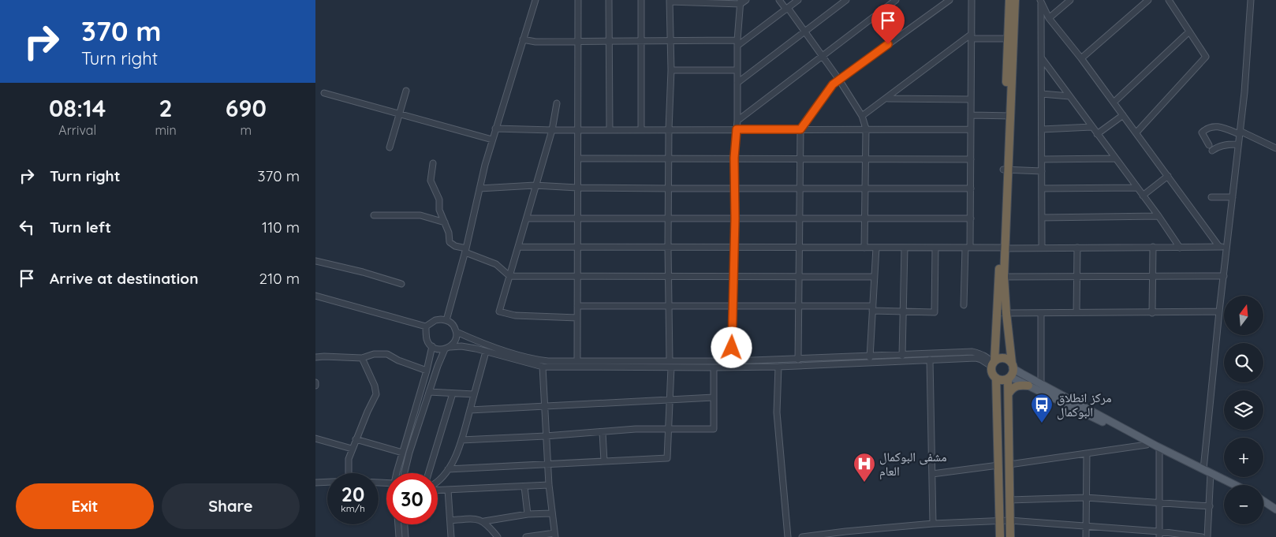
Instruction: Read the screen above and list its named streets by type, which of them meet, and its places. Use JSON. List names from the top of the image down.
{
  "places": {
    "bus stop": ["مركز انطلاق البوكمال"],
    "hospital": ["مشفى البوكمال العام"]
  },
  "north": "top",
  "page": {
    "turn": ["370 m", "Turn right"],
    "eta": [
      "08:14",
      "Arrival",
      "2",
      "min",
      "690",
      "m"
    ],
    "list": [
      {
        "name": "Turn right",
        "value": "370 m"
      },
      {
        "name": "Turn left",
        "value": "110 m"
      },
      {
        "name": "Arrive at destination",
        "value": "210 m"
      }
    ],
    "map_buttons": ["+", "−"],
    "speed": "20 km/h",
    "limit": "30",
    "buttons": ["Exit", "Share"]
  }
}
